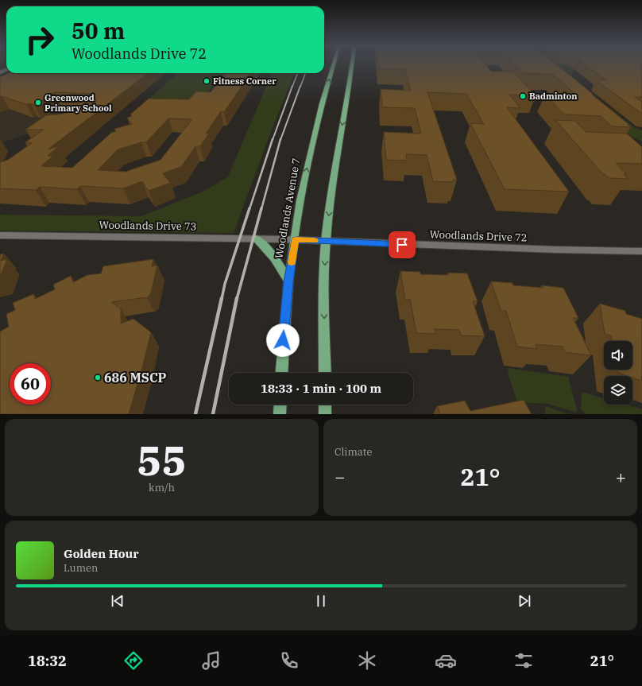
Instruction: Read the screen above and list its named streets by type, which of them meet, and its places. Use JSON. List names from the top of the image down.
{
  "streets": {
    "main road": ["Woodlands Avenue 7"],
    "street": ["Woodlands Drive 73", "Woodlands Drive 72"]
  },
  "crossings": [
    ["Woodlands Avenue 7", "Woodlands Drive 73"],
    ["Woodlands Avenue 7", "Woodlands Drive 72"],
    ["Woodlands Drive 73", "Woodlands Drive 72"]
  ],
  "places": [
    "Fitness Corner",
    "Badminton",
    "Greenwood Primary School",
    "686 MSCP"
  ],
  "page": {
    "turn": ["50 m", "Woodlands Drive 72"],
    "limit": "60",
    "trip": "18:33 · 1 min · 100 m",
    "tile": [
      ["55", "km/h"],
      "Climate"
    ],
    "heat": ["−", "21°", "+"],
    "song": ["Golden Hour", "Lumen"],
    "tabs": ["18:32", "21°"]
  }
}
